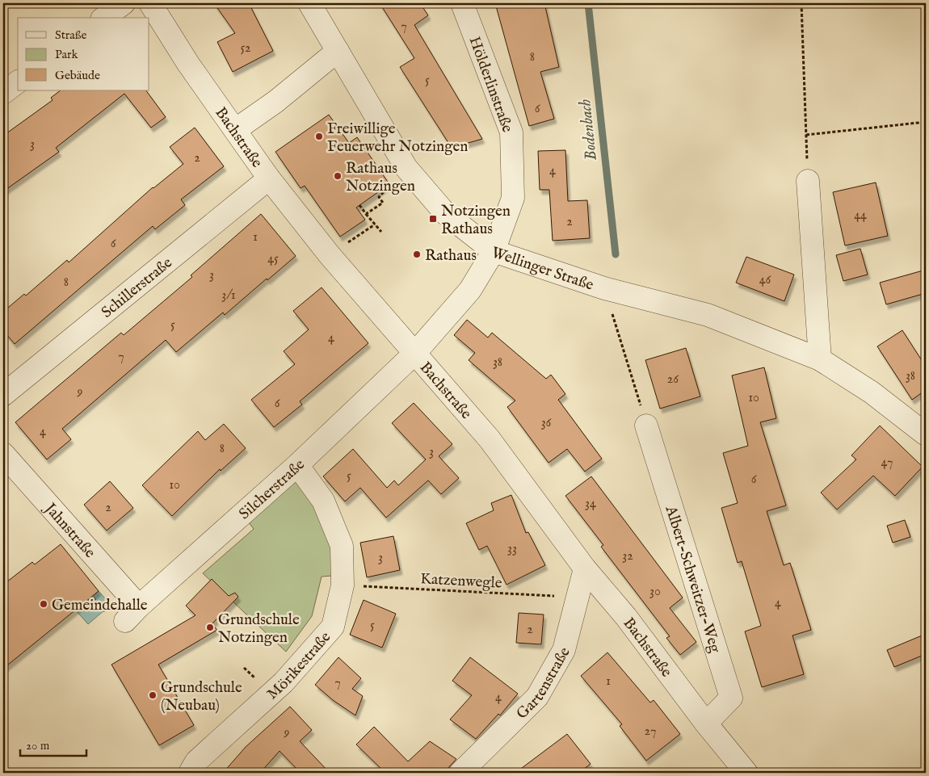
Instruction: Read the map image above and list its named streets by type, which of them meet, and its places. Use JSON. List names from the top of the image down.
{
  "streets": {
    "street": [
      "Hölderlinstraße",
      "Bachstraße",
      "Wellinger Straße",
      "Schillerstraße",
      "Silcherstraße",
      "Jahnstraße",
      "Albert-Schweitzer-Weg",
      "Mörikestraße",
      "Gartenstraße"
    ],
    "path": ["Katzenwegle"]
  },
  "crossings": [
    ["Hölderlinstraße", "Bachstraße"],
    ["Hölderlinstraße", "Wellinger Straße"],
    ["Hölderlinstraße", "Silcherstraße"],
    ["Bachstraße", "Schillerstraße"],
    ["Bachstraße", "Silcherstraße"],
    ["Bachstraße", "Albert-Schweitzer-Weg"],
    ["Bachstraße", "Gartenstraße"],
    ["Silcherstraße", "Jahnstraße"],
    ["Silcherstraße", "Mörikestraße"],
    ["Katzenwegle", "Mörikestraße"],
    ["Katzenwegle", "Gartenstraße"]
  ],
  "water": ["Bodenbach"],
  "places": {
    "other": [
      "Freiwillige Feuerwehr Notzingen",
      "Rathaus Notzingen",
      "Rathaus",
      "Gemeindehalle",
      "Grundschule Notzingen",
      "Grundschule (Neubau)"
    ],
    "transit": ["Notzingen Rathaus"]
  },
  "house_numbers": [
    "7",
    "52",
    "8",
    "5",
    "6",
    "3",
    "2",
    "4",
    "44",
    "2",
    "1",
    "6",
    "45",
    "3",
    "46",
    "8",
    "3/1",
    "5",
    "4",
    "7",
    "38",
    "38",
    "26",
    "9",
    "10",
    "6",
    "36",
    "4",
    "8",
    "3",
    "47",
    "5",
    "6",
    "10",
    "34",
    "2",
    "33",
    "32",
    "3",
    "30",
    "4",
    "5",
    "2",
    "1",
    "7",
    "4",
    "27",
    "9"
  ],
  "legend": ["Straße", "Park", "Gebäude"],
  "scale_bar": "20 m"
}
